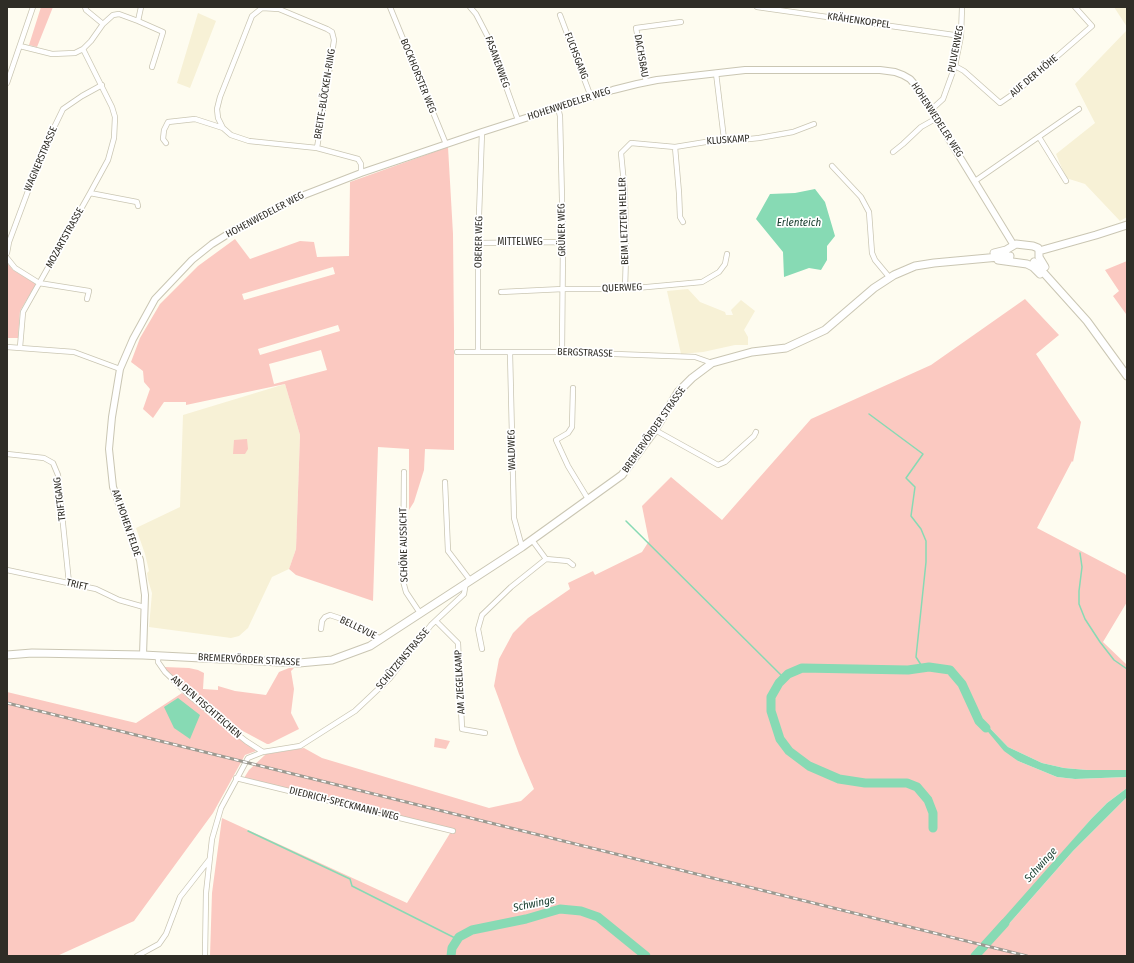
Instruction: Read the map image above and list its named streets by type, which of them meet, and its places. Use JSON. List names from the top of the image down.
{
  "streets": {
    "main road": ["BREMERVÖRDER STRASSE"],
    "street": [
      "KRÄHENKOPPEL",
      "PULVERWEG",
      "FUCHSGANG",
      "DACHSBAU",
      "FASANENWEG",
      "BOCKHORSTER WEG",
      "AUF DER HÖHE",
      "BREITE-BLÖCKEN-RING",
      "HOHENWEDELER WEG",
      "KLUSKAMP",
      "WAGNERSTRASSE",
      "BEIM LETZTEN HELLER",
      "GRÜNER WEG",
      "MOZARTSTRASSE",
      "OBERER WEG",
      "MITTELWEG",
      "QUERWEG",
      "BERGSTRASSE",
      "WALDWEG",
      "TRIFTGANG",
      "AM HOHEN FELDE",
      "SCHÖNE AUSSICHT",
      "TRIFT",
      "BELLEVUE",
      "SCHÜTZENSTRASSE",
      "AM ZIEGELKAMP",
      "AN DEN FISCHTEICHEN",
      "DIEDRICH-SPECKMANN-WEG"
    ]
  },
  "crossings": [
    ["KRÄHENKOPPEL", "PULVERWEG"],
    ["PULVERWEG", "AUF DER HÖHE"],
    ["PULVERWEG", "HOHENWEDELER WEG"],
    ["FUCHSGANG", "HOHENWEDELER WEG"],
    ["DACHSBAU", "HOHENWEDELER WEG"],
    ["FASANENWEG", "HOHENWEDELER WEG"],
    ["BOCKHORSTER WEG", "HOHENWEDELER WEG"],
    ["BREITE-BLÖCKEN-RING", "HOHENWEDELER WEG"],
    ["HOHENWEDELER WEG", "GRÜNER WEG"],
    ["HOHENWEDELER WEG", "OBERER WEG"],
    ["HOHENWEDELER WEG", "BREMERVÖRDER STRASSE"],
    ["HOHENWEDELER WEG", "AM HOHEN FELDE"],
    ["KLUSKAMP", "BEIM LETZTEN HELLER"],
    ["WAGNERSTRASSE", "MOZARTSTRASSE"],
    ["BEIM LETZTEN HELLER", "QUERWEG"],
    ["GRÜNER WEG", "MITTELWEG"],
    ["GRÜNER WEG", "QUERWEG"],
    ["GRÜNER WEG", "BERGSTRASSE"],
    ["OBERER WEG", "MITTELWEG"],
    ["OBERER WEG", "BERGSTRASSE"],
    ["BERGSTRASSE", "BREMERVÖRDER STRASSE"],
    ["BERGSTRASSE", "WALDWEG"],
    ["BREMERVÖRDER STRASSE", "WALDWEG"],
    ["BREMERVÖRDER STRASSE", "AM HOHEN FELDE"],
    ["BREMERVÖRDER STRASSE", "SCHÖNE AUSSICHT"],
    ["BREMERVÖRDER STRASSE", "BELLEVUE"],
    ["BREMERVÖRDER STRASSE", "SCHÜTZENSTRASSE"],
    ["BREMERVÖRDER STRASSE", "AN DEN FISCHTEICHEN"],
    ["TRIFTGANG", "TRIFT"],
    ["AM HOHEN FELDE", "TRIFT"],
    ["SCHÜTZENSTRASSE", "AM ZIEGELKAMP"],
    ["SCHÜTZENSTRASSE", "AN DEN FISCHTEICHEN"],
    ["SCHÜTZENSTRASSE", "DIEDRICH-SPECKMANN-WEG"]
  ],
  "water": ["Erlenteich", "Schwinge"]
}
